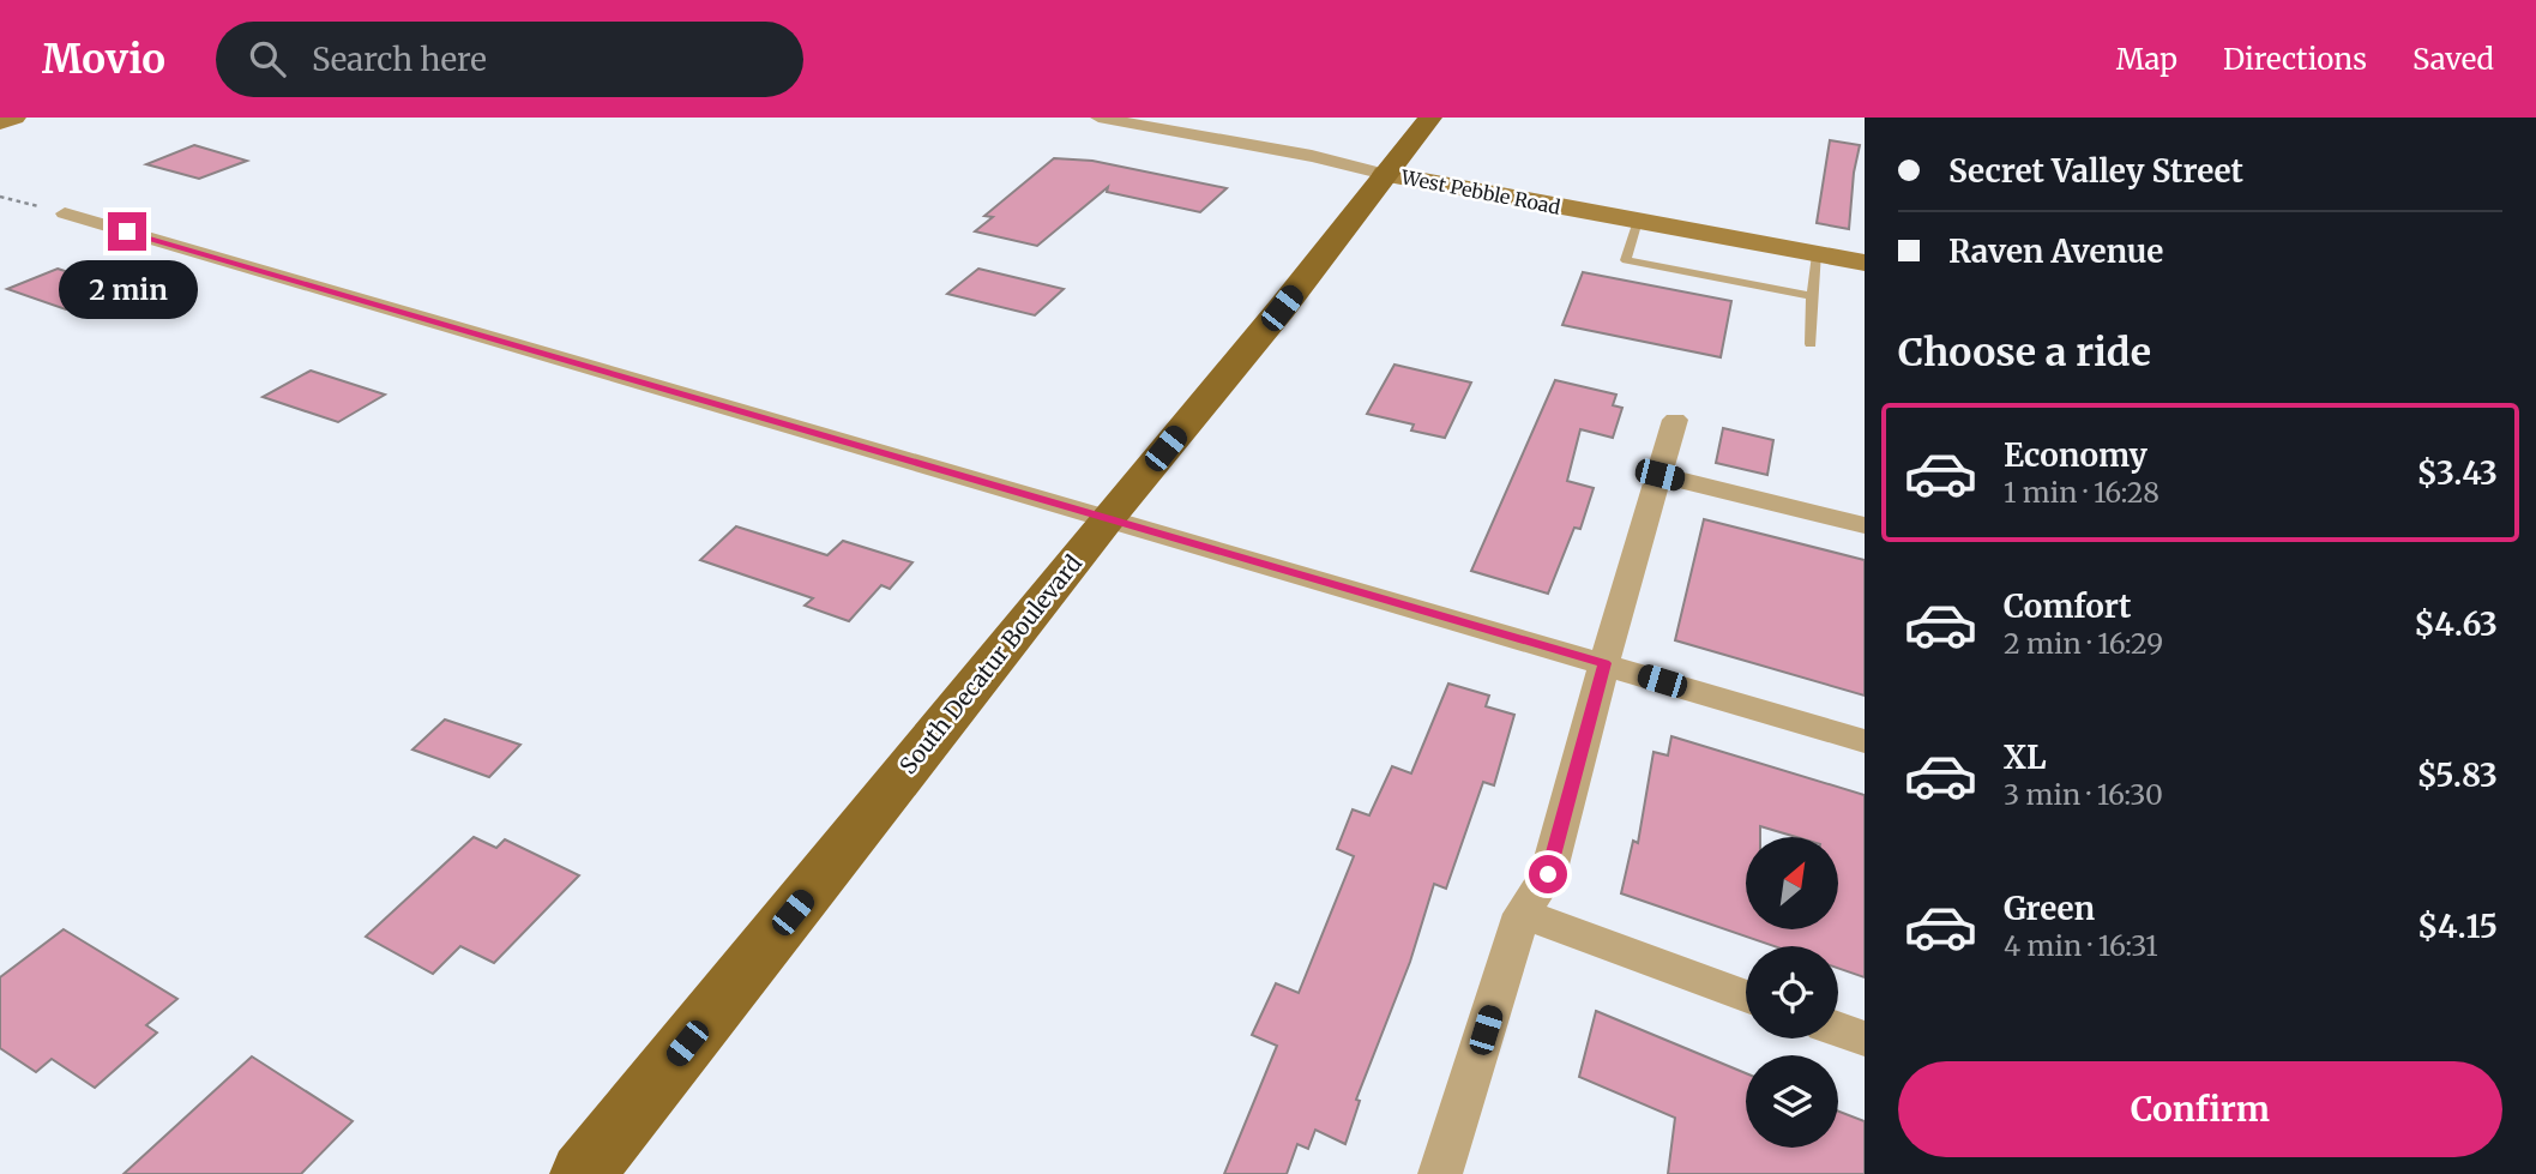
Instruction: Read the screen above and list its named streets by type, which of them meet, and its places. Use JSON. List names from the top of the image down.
{
  "streets": {
    "main road": ["South Decatur Boulevard"],
    "street": ["West Pebble Road"]
  },
  "crossings": [
    ["West Pebble Road", "South Decatur Boulevard"]
  ],
  "north": "top right",
  "page": {
    "header": "Movio",
    "search": "Search here",
    "nav": ["Map", "Directions", "Saved"],
    "banner": ["Secret Valley Street", "Raven Avenue"],
    "bubble": "2 min",
    "heading": "Choose a ride",
    "list": [
      {
        "name": "Economy",
        "note": "1 min · 16:28",
        "value": "$3.43"
      },
      {
        "name": "Comfort",
        "note": "2 min · 16:29",
        "value": "$4.63"
      },
      {
        "name": "XL",
        "note": "3 min · 16:30",
        "value": "$5.83"
      },
      {
        "name": "Green",
        "note": "4 min · 16:31",
        "value": "$4.15"
      }
    ],
    "buttons": "Confirm"
  }
}
